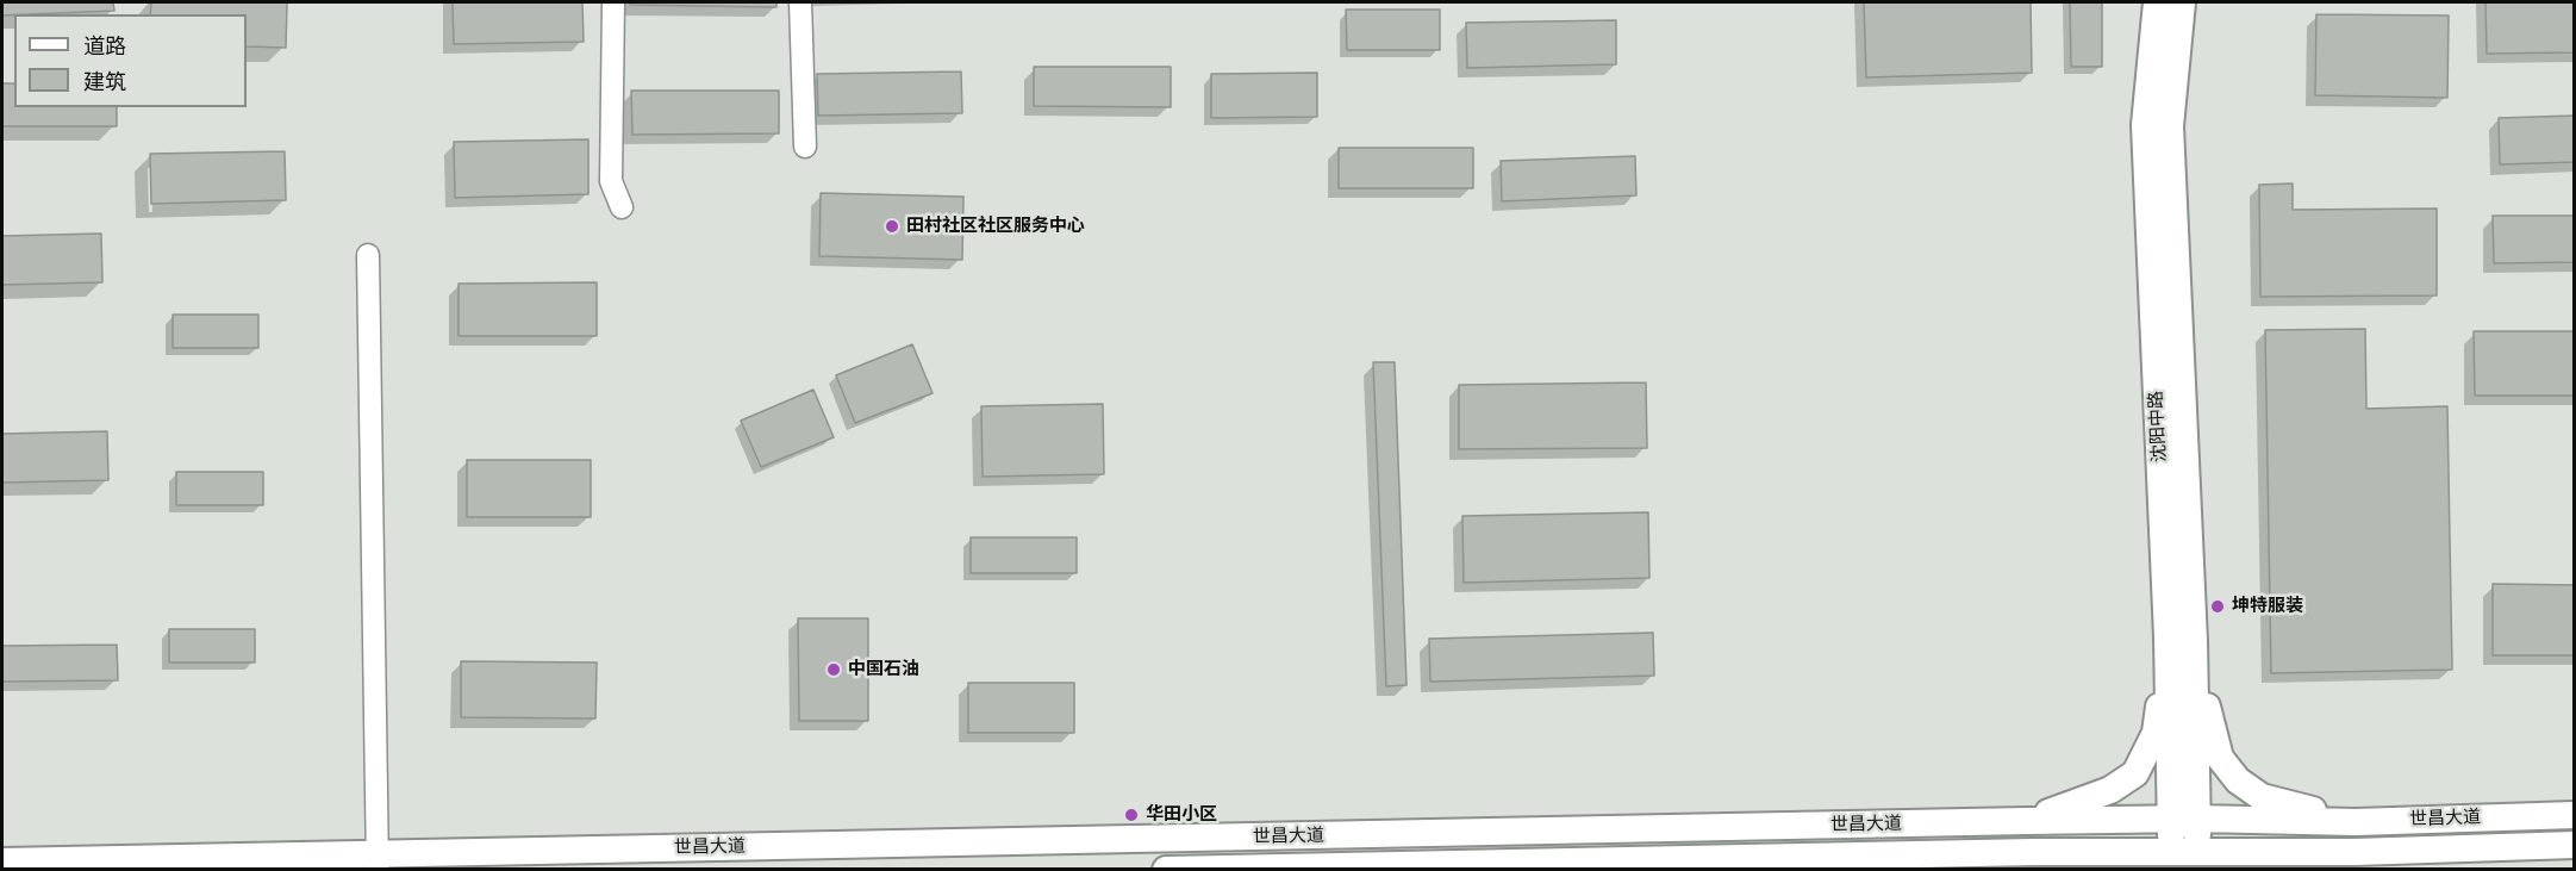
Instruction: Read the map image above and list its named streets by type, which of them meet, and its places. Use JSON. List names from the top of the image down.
{
  "streets": {
    "main road": ["沈阳中路", "世昌大道"]
  },
  "crossings": [
    ["沈阳中路", "世昌大道"]
  ],
  "places": [
    "田村社区社区服务中心",
    "坤特服装",
    "中国石油",
    "华田小区"
  ],
  "legend": ["道路", "建筑"]
}
